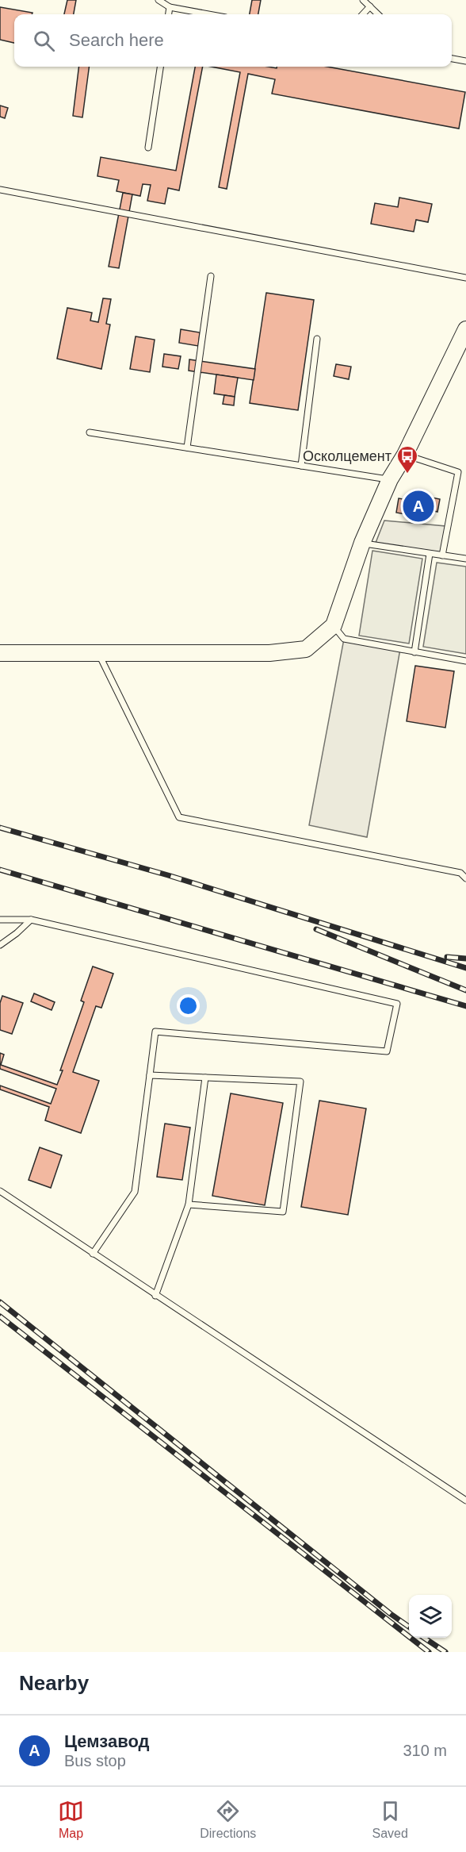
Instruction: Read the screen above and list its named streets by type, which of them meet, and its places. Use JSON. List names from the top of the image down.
{
  "places": {
    "bus stop": ["Осколцемент"]
  },
  "page": {
    "search": "Search here",
    "pins": "A",
    "heading": "Nearby",
    "list": [
      {
        "mark": "A",
        "name": "Цемзавод",
        "note": "Bus stop",
        "value": "310 m"
      }
    ],
    "nav": ["Map", "Directions", "Saved"]
  }
}
